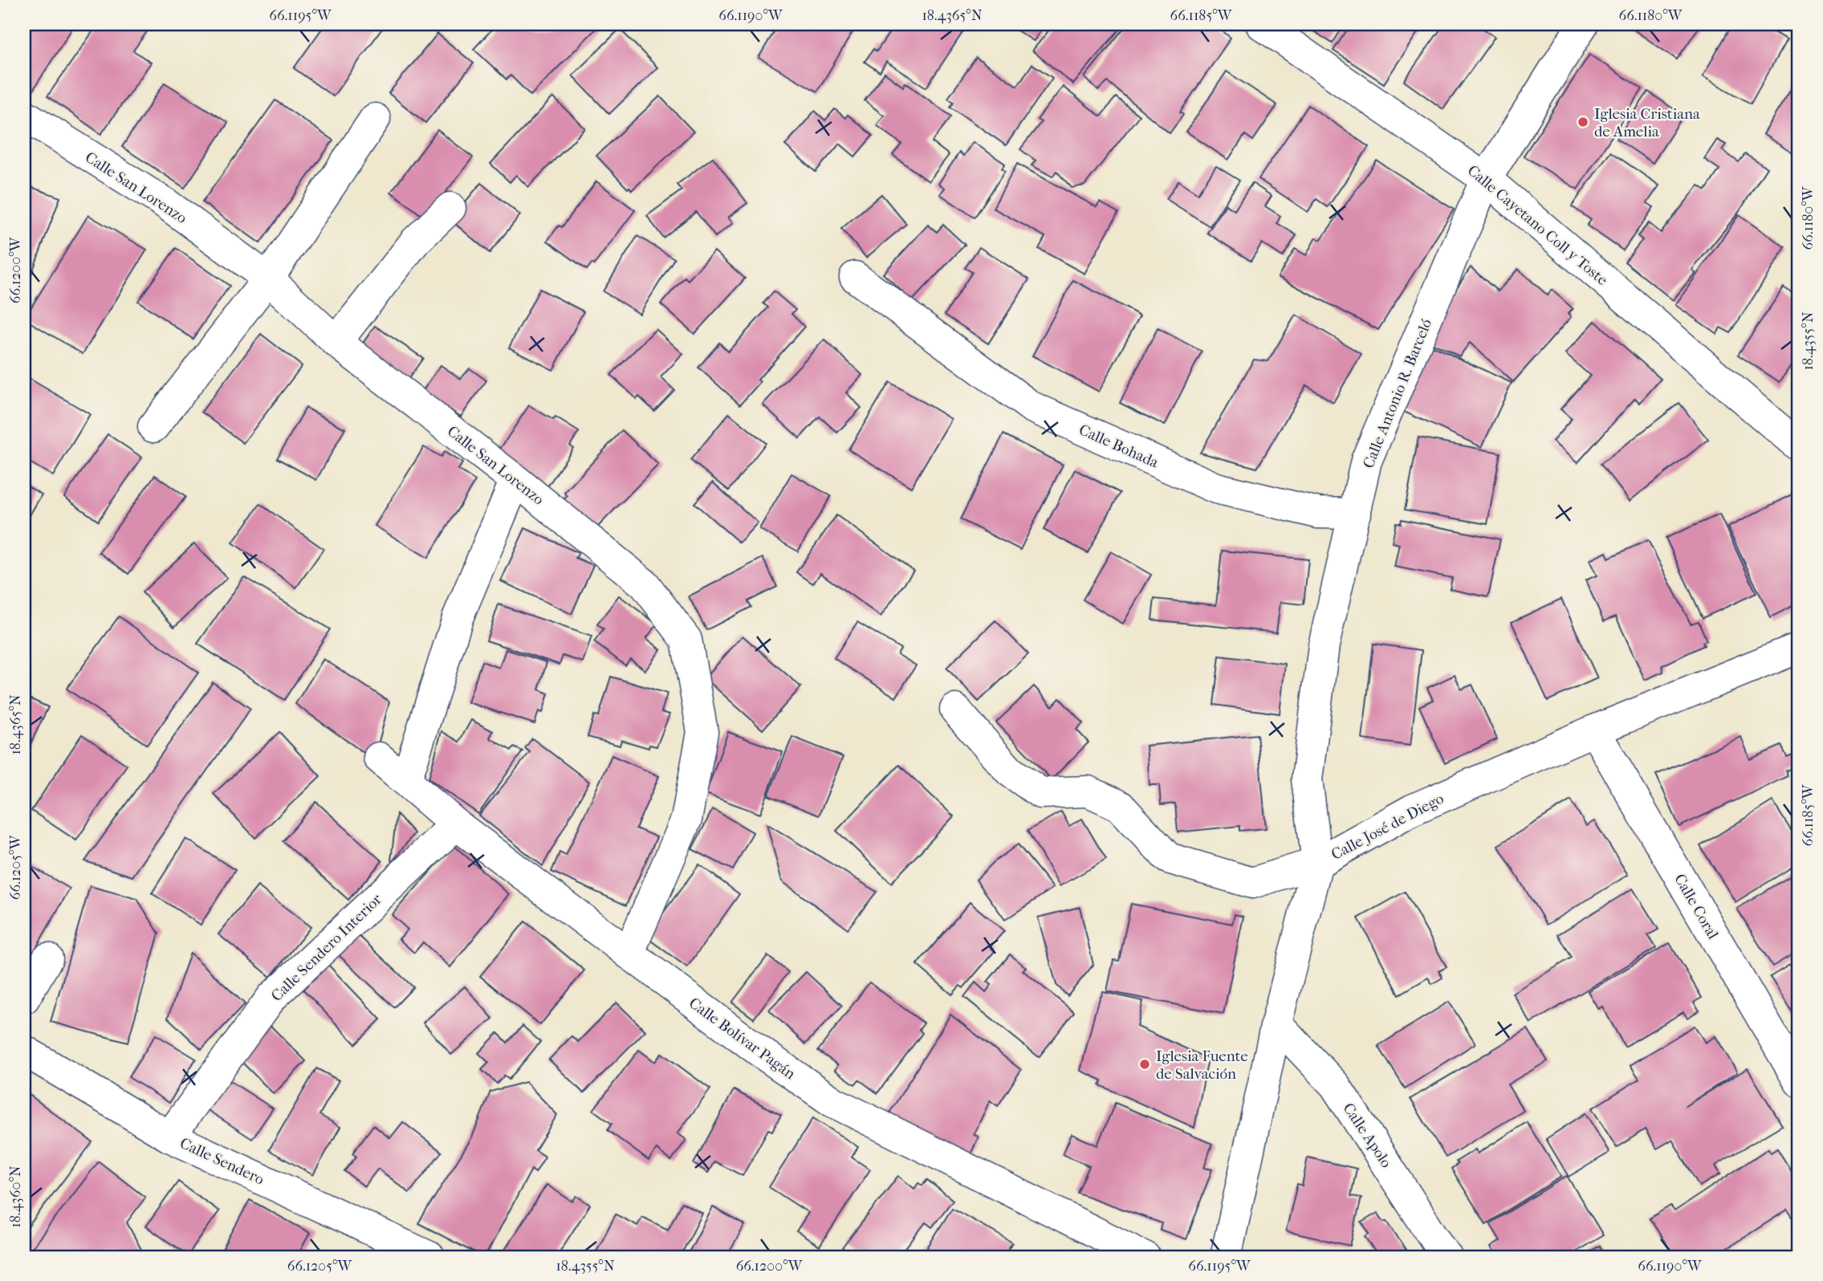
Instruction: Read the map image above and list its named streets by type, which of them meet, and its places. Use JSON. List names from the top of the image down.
{
  "streets": {
    "street": [
      "Calle San Lorenzo",
      "Calle Cayetano Coll y Toste",
      "Calle Antonio R. Barceló",
      "Calle Bohada",
      "Calle José de Diego",
      "Calle Coral",
      "Calle Sendero Interior",
      "Calle Bolívar Pagán",
      "Calle Apolo",
      "Calle Sendero"
    ]
  },
  "crossings": [
    ["Calle San Lorenzo", "Calle Bolívar Pagán"],
    ["Calle Cayetano Coll y Toste", "Calle Antonio R. Barceló"],
    ["Calle Antonio R. Barceló", "Calle Bohada"],
    ["Calle Antonio R. Barceló", "Calle José de Diego"],
    ["Calle José de Diego", "Calle Coral"],
    ["Calle José de Diego", "Calle Apolo"],
    ["Calle Sendero Interior", "Calle Bolívar Pagán"],
    ["Calle Sendero Interior", "Calle Sendero"]
  ],
  "places": ["Iglesia Cristiana de Amelia", "Iglesia Fuente de Salvación"],
  "coordinates": [
    "66.1195°W",
    "66.1190°W",
    "18.4365°N",
    "66.1185°W",
    "66.1180°W",
    "66.1200°W",
    "18.4355°N",
    "66.1205°W",
    "18.4360°N"
  ]
}
